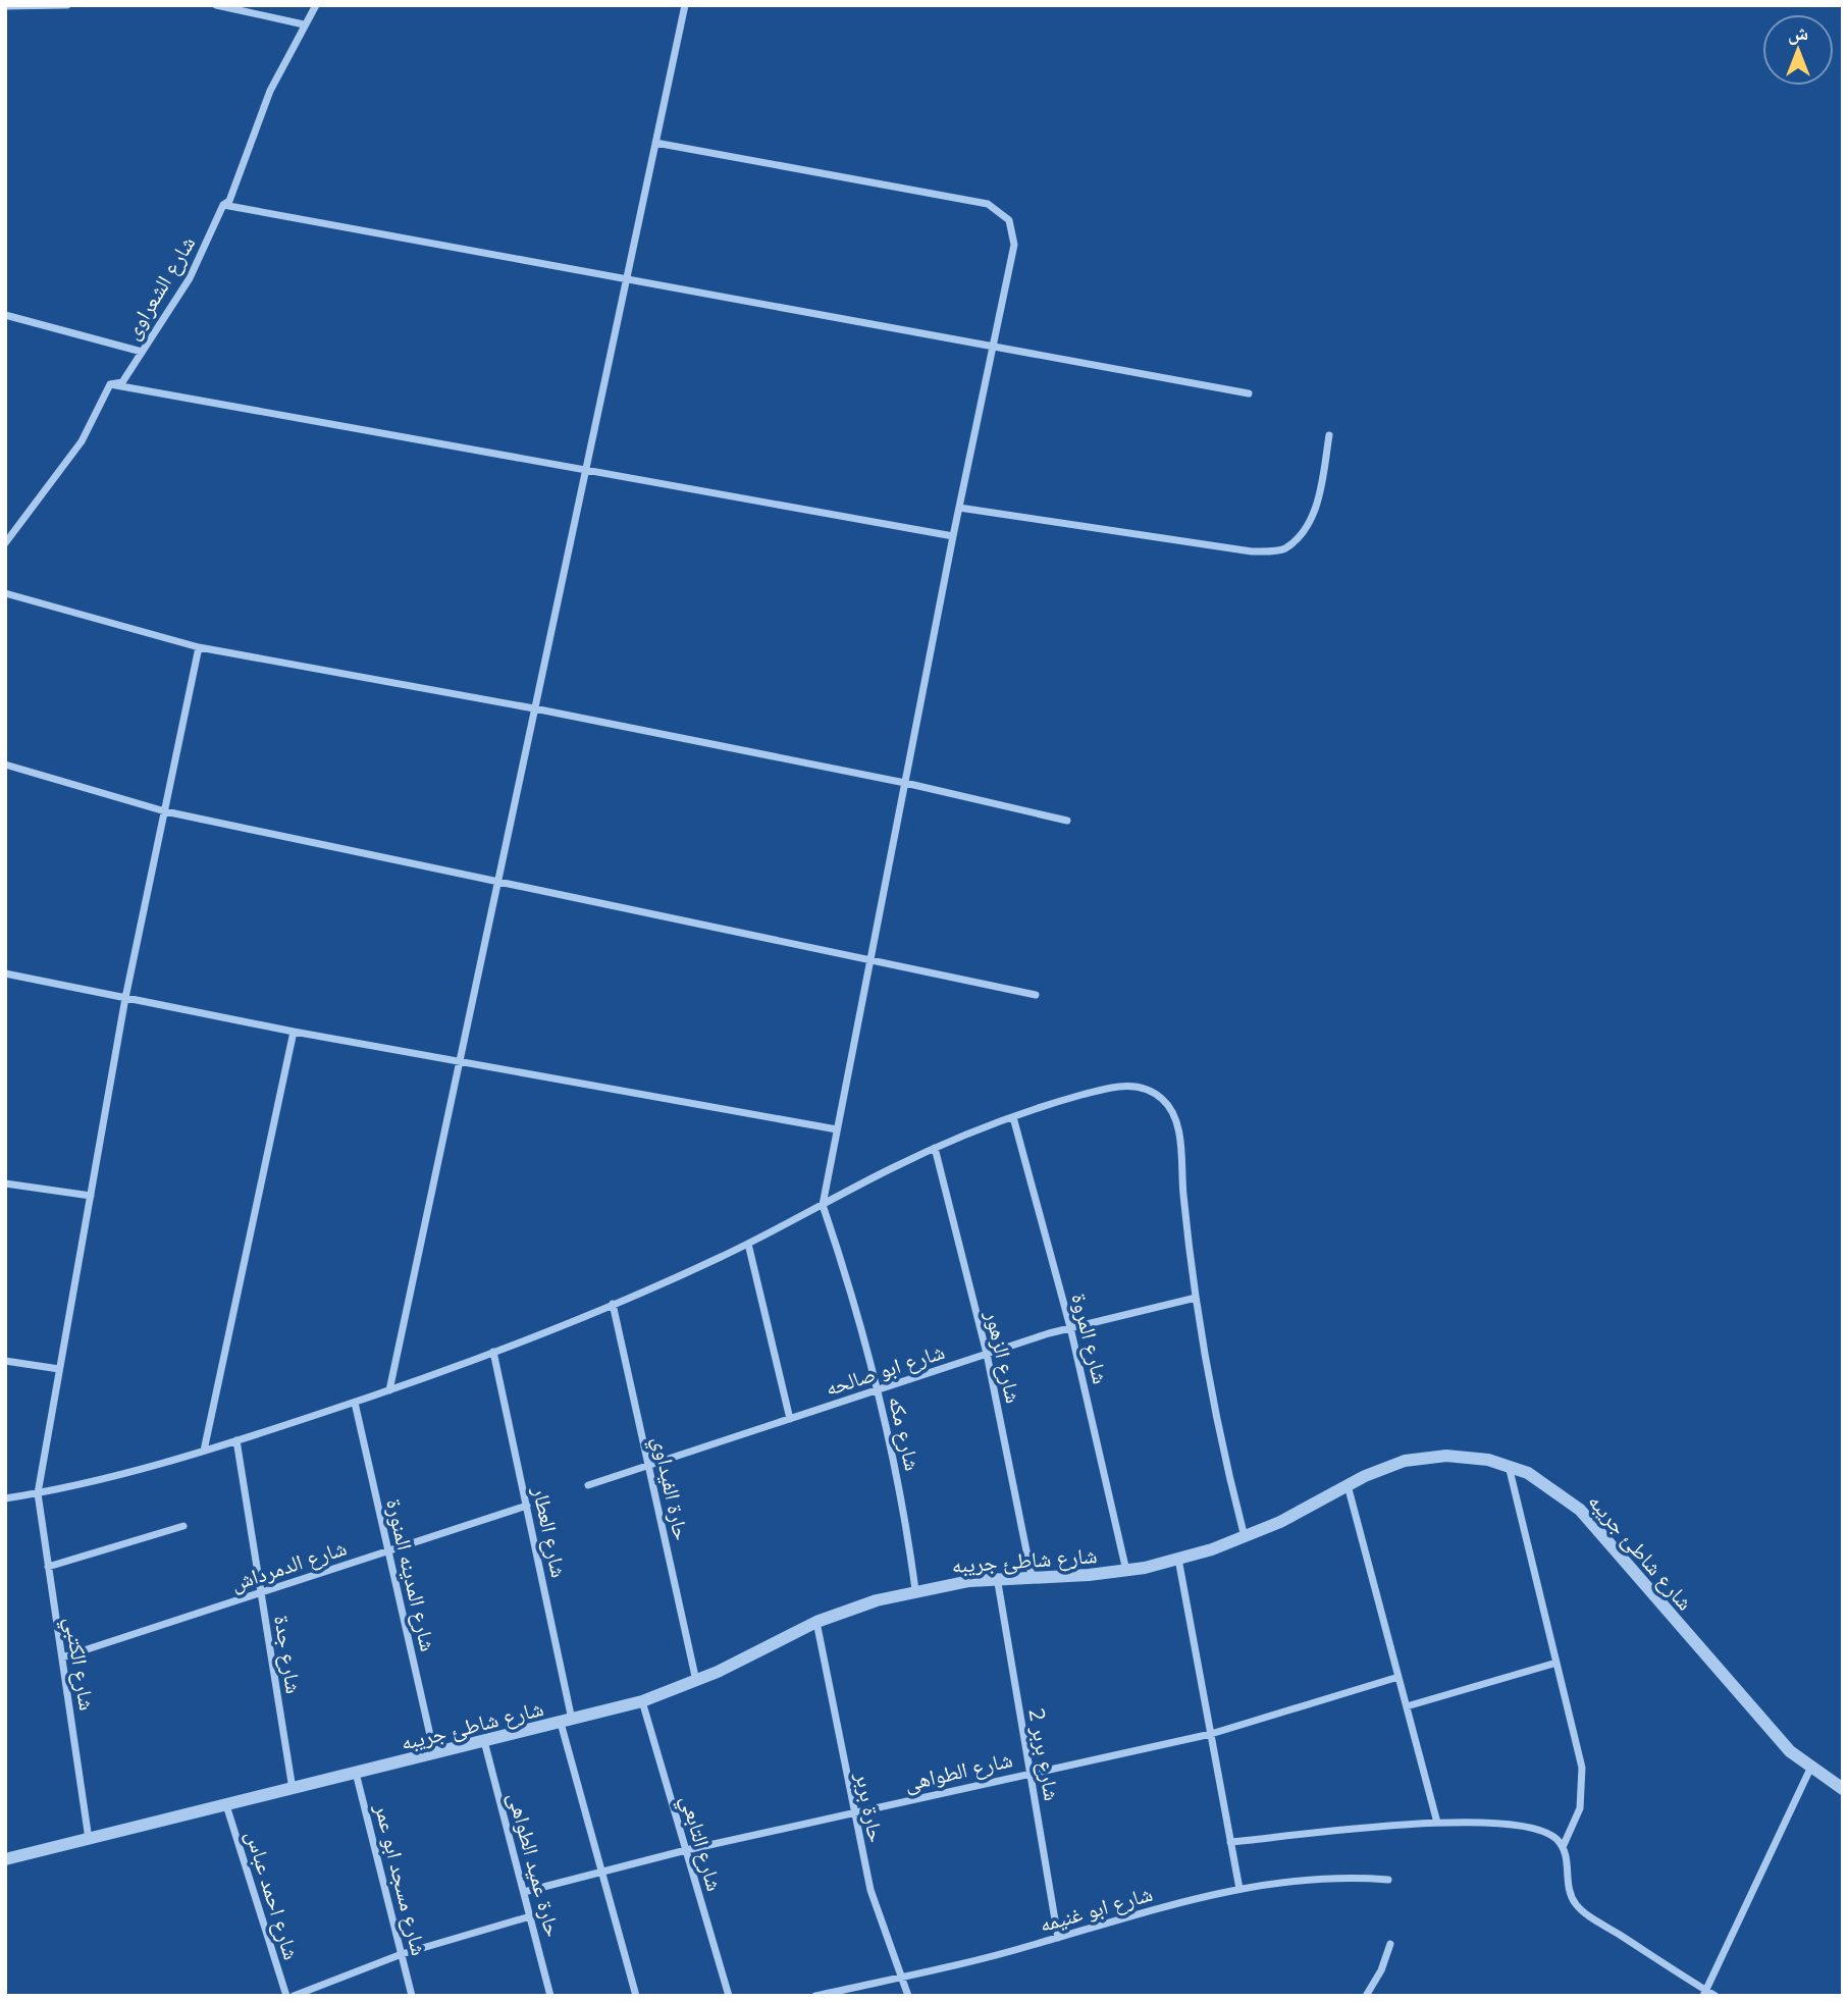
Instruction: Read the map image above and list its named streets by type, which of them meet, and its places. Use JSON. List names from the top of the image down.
{
  "streets": {
    "street": [
      "شارع الشعراوى",
      "شارع المروة",
      "شارع الزهور",
      "شارع ابو صالحه",
      "شارع مكه",
      "حارة الفيداوي",
      "شارع العطار",
      "شارع شاطئ جريبه",
      "شارع الدمرداش",
      "شارع المدينه المنورة",
      "شارع جدة",
      "شارع الكتبي",
      "شارع بربر 2",
      "شارع الطواهى",
      "حارة بربر",
      "شارع التابعي",
      "حارة عميد الطواهى",
      "شارع مسجد ابو عمر",
      "شارع احمد عباس",
      "شارع ابو غنيمه"
    ]
  },
  "crossings": [
    ["شارع المروة", "شارع ابو صالحه"],
    ["شارع المروة", "شارع شاطئ جريبه"],
    ["شارع الزهور", "شارع ابو صالحه"],
    ["شارع الزهور", "شارع شاطئ جريبه"],
    ["شارع ابو صالحه", "شارع مكه"],
    ["شارع ابو صالحه", "حارة الفيداوي"],
    ["شارع مكه", "شارع شاطئ جريبه"],
    ["حارة الفيداوي", "شارع شاطئ جريبه"],
    ["شارع العطار", "شارع شاطئ جريبه"],
    ["شارع العطار", "شارع الدمرداش"],
    ["شارع العطار", "شارع الطواهى"],
    ["شارع شاطئ جريبه", "شارع المدينه المنورة"],
    ["شارع شاطئ جريبه", "شارع جدة"],
    ["شارع شاطئ جريبه", "شارع الكتبي"],
    ["شارع شاطئ جريبه", "شارع بربر 2"],
    ["شارع شاطئ جريبه", "حارة بربر"],
    ["شارع شاطئ جريبه", "شارع التابعي"],
    ["شارع شاطئ جريبه", "حارة عميد الطواهى"],
    ["شارع شاطئ جريبه", "شارع مسجد ابو عمر"],
    ["شارع شاطئ جريبه", "شارع احمد عباس"],
    ["شارع الدمرداش", "شارع المدينه المنورة"],
    ["شارع الدمرداش", "شارع جدة"],
    ["شارع الدمرداش", "شارع الكتبي"],
    ["شارع بربر 2", "شارع الطواهى"],
    ["شارع بربر 2", "شارع ابو غنيمه"],
    ["شارع الطواهى", "حارة بربر"],
    ["شارع الطواهى", "شارع التابعي"],
    ["شارع الطواهى", "حارة عميد الطواهى"],
    ["حارة بربر", "شارع ابو غنيمه"]
  ],
  "north": "top"
}
